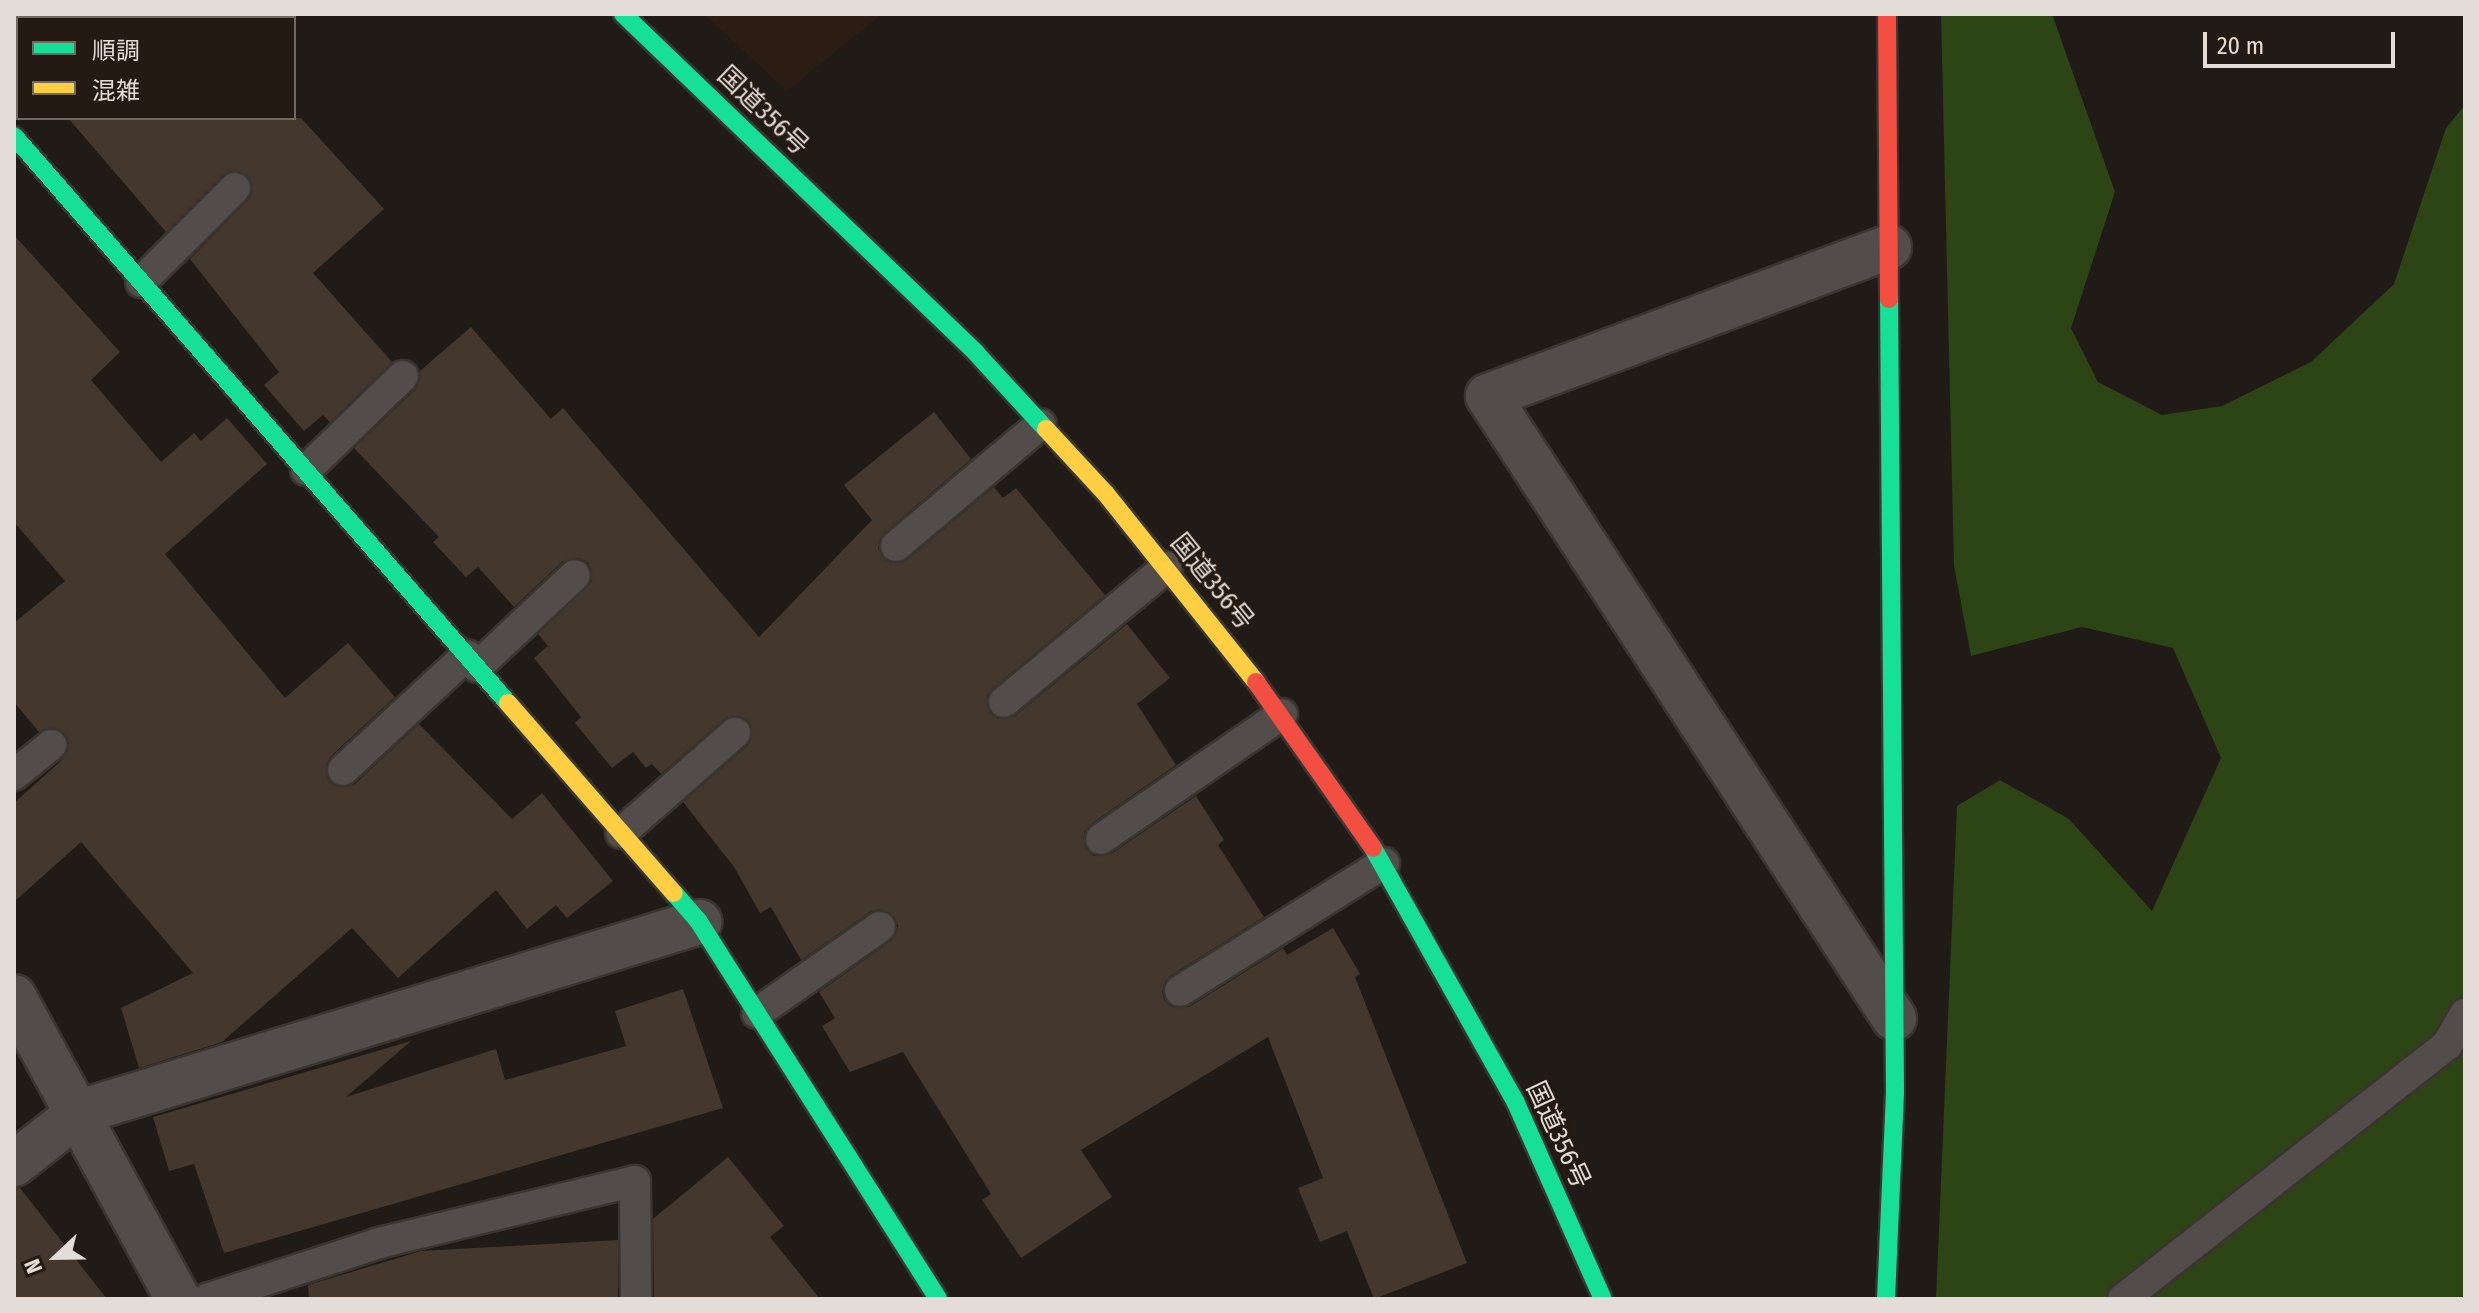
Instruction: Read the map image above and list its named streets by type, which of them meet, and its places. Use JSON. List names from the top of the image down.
{
  "streets": {
    "main road": ["国道356号"]
  },
  "legend": ["順調", "混雑"],
  "scale_bar": "20 m",
  "north": "left"
}
